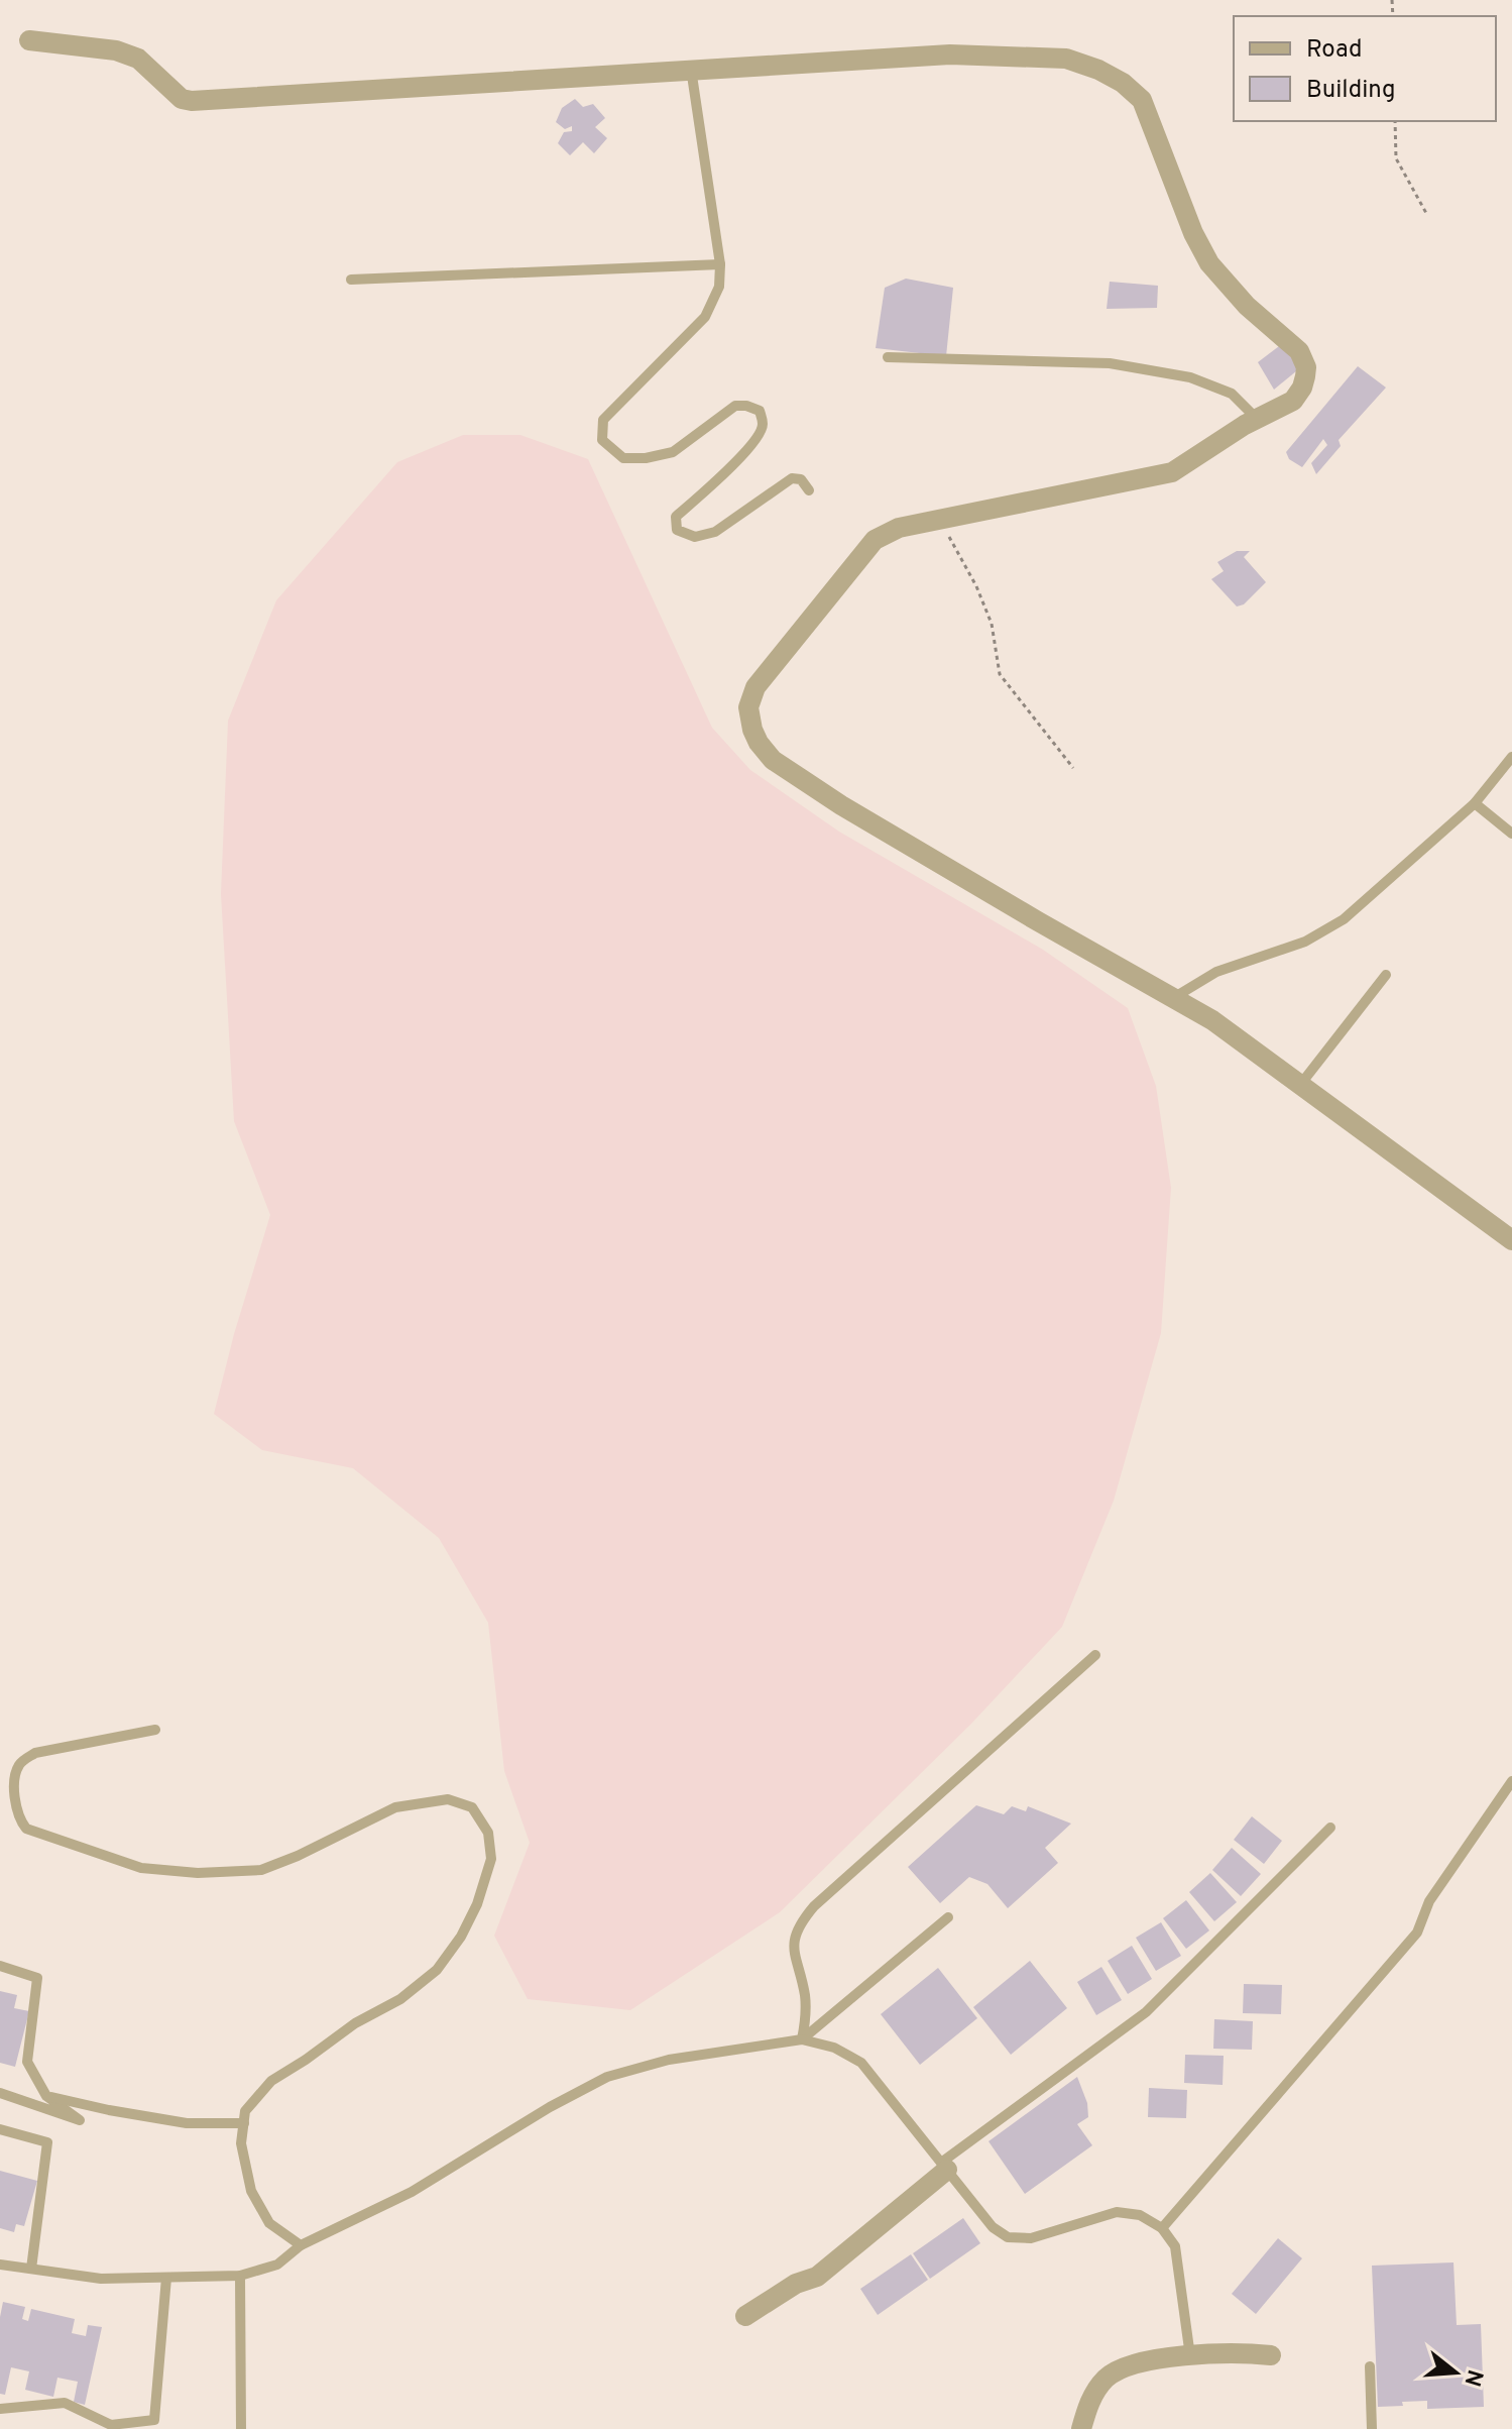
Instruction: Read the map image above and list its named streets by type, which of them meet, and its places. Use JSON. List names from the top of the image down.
{
  "legend": ["Road", "Building"],
  "north": "right"
}
